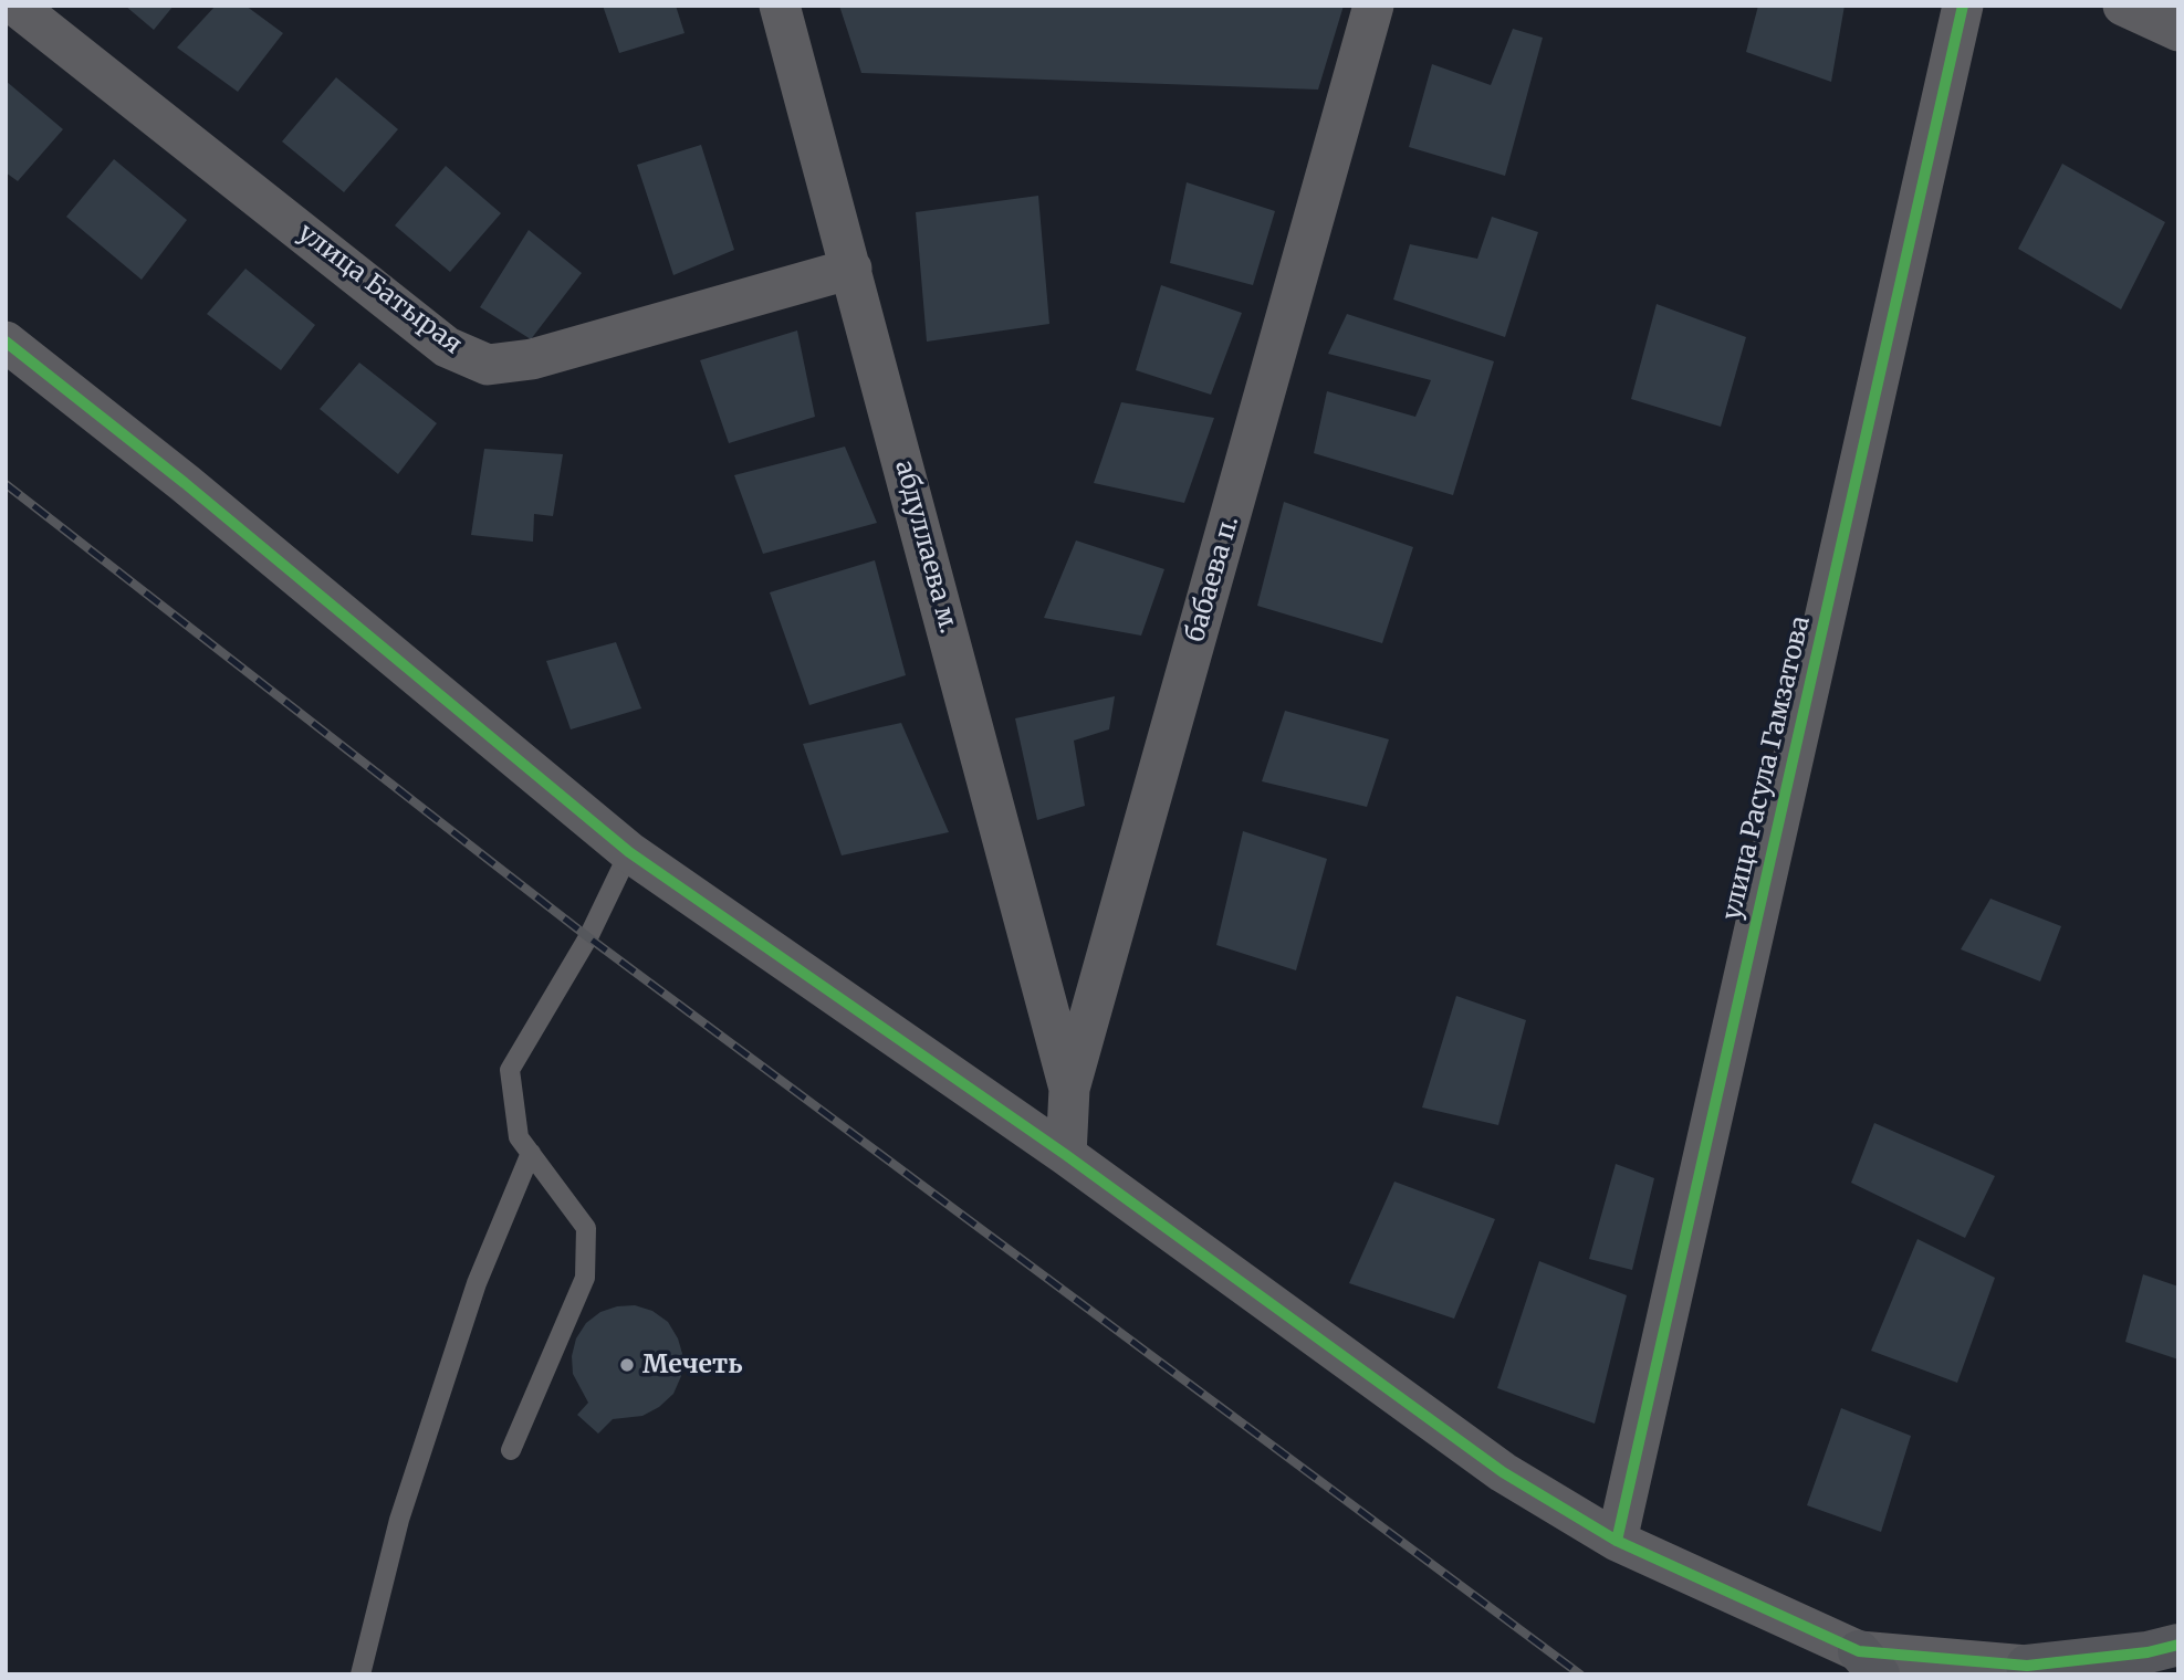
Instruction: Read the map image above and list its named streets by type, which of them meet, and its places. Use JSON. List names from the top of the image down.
{
  "streets": {
    "street": [
      "улица Батырая",
      "абдуллаева м.",
      "бабаева п.",
      "улица Расула Гамзатова"
    ]
  },
  "crossings": [
    ["улица Батырая", "абдуллаева м."],
    ["абдуллаева м.", "бабаева п."]
  ],
  "places": ["Мечеть"]
}
